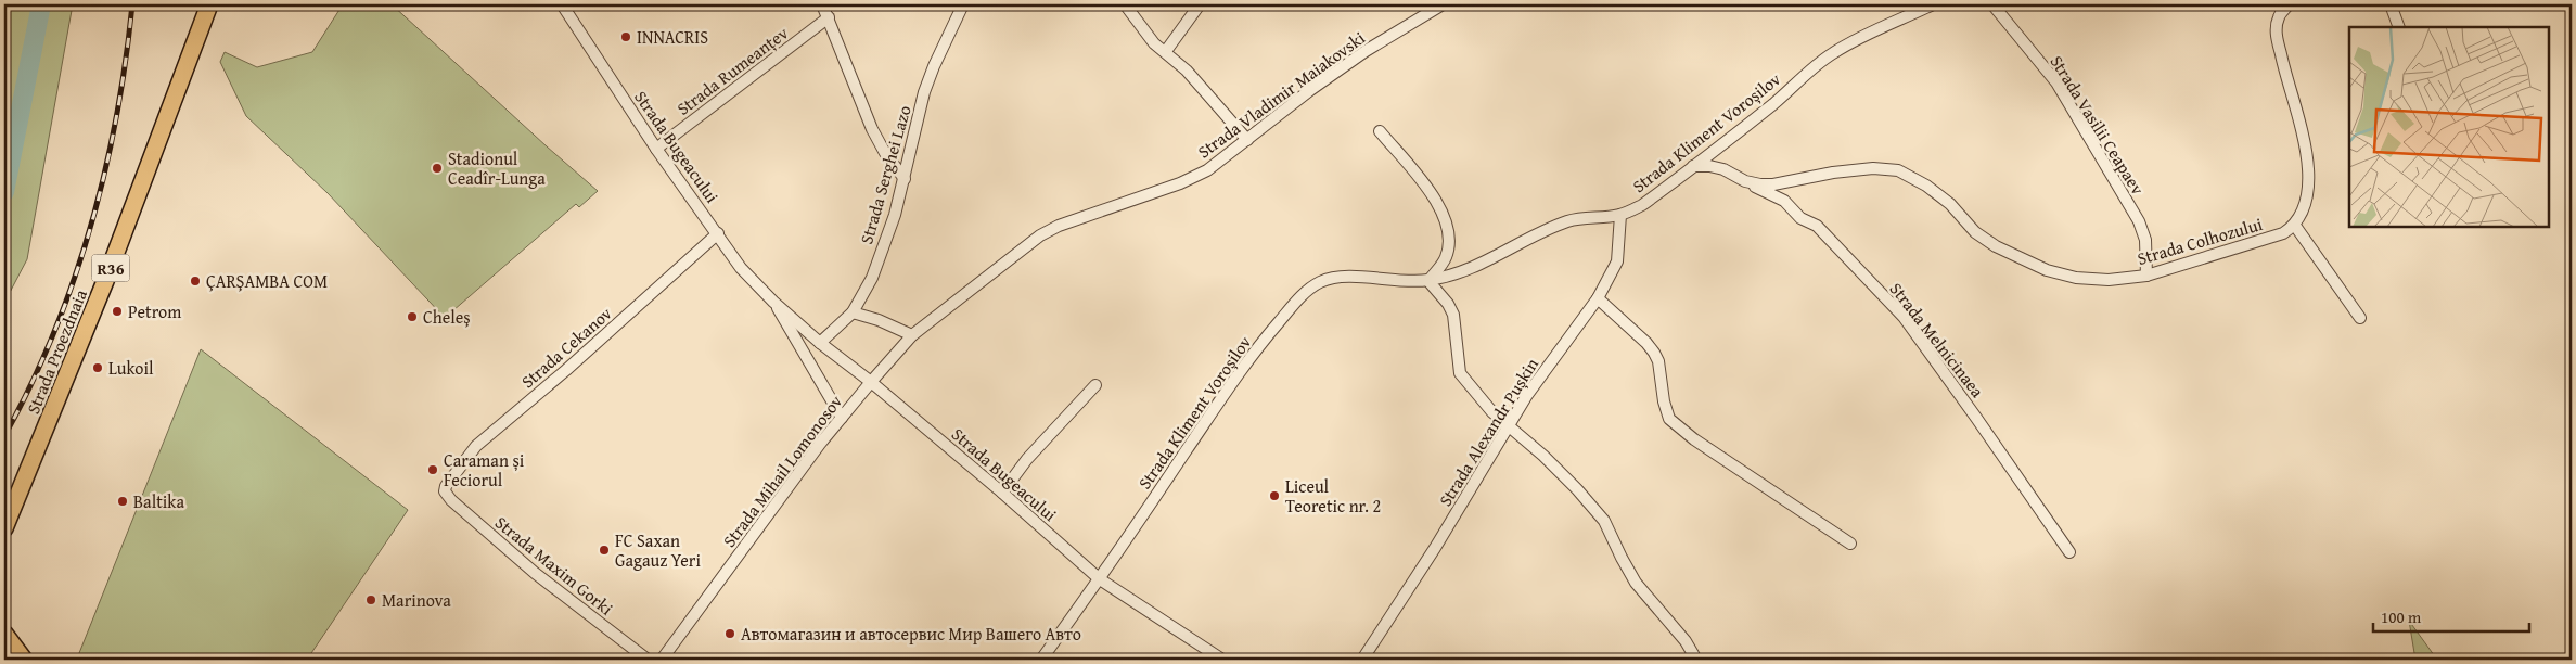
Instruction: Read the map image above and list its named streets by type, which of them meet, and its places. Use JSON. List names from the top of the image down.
{
  "streets": {
    "main road": ["R36", "Strada Proezdnaia"],
    "street": [
      "Strada Rumeanțev",
      "Strada Vladimir Maiakovski",
      "Strada Vasilii Ceapaev",
      "Strada Kliment Voroșilov",
      "Strada Bugeacului",
      "Strada Serghei Lazo",
      "Strada Colhozului",
      "Strada Melnicinaea",
      "Strada Cekanov",
      "Strada Alexandr Pușkin",
      "Strada Mihail Lomonosov",
      "Strada Maxim Gorki"
    ]
  },
  "crossings": [
    ["Strada Rumeanțev", "Strada Bugeacului"],
    ["Strada Vladimir Maiakovski", "Strada Bugeacului"],
    ["Strada Vladimir Maiakovski", "Strada Mihail Lomonosov"],
    ["Strada Vasilii Ceapaev", "Strada Colhozului"],
    ["Strada Kliment Voroșilov", "Strada Bugeacului"],
    ["Strada Kliment Voroșilov", "Strada Colhozului"],
    ["Strada Kliment Voroșilov", "Strada Alexandr Pușkin"],
    ["Strada Bugeacului", "Strada Serghei Lazo"],
    ["Strada Bugeacului", "Strada Cekanov"],
    ["Strada Bugeacului", "Strada Mihail Lomonosov"],
    ["Strada Colhozului", "Strada Melnicinaea"],
    ["Strada Cekanov", "Strada Maxim Gorki"]
  ],
  "places": [
    "INNACRIS",
    "Stadionul Ceadîr-Lunga",
    "ÇARŞAMBA COM",
    "Petrom",
    "Cheleş",
    "Lukoil",
    "Caraman și Feciorul",
    "Liceul Teoretic nr. 2",
    "Baltika",
    "FC Saxan Gagauz Yeri",
    "Marinova",
    "Автомагазин и автосервис Мир Вашего Авто"
  ],
  "scale_bar": "100 m"
}
